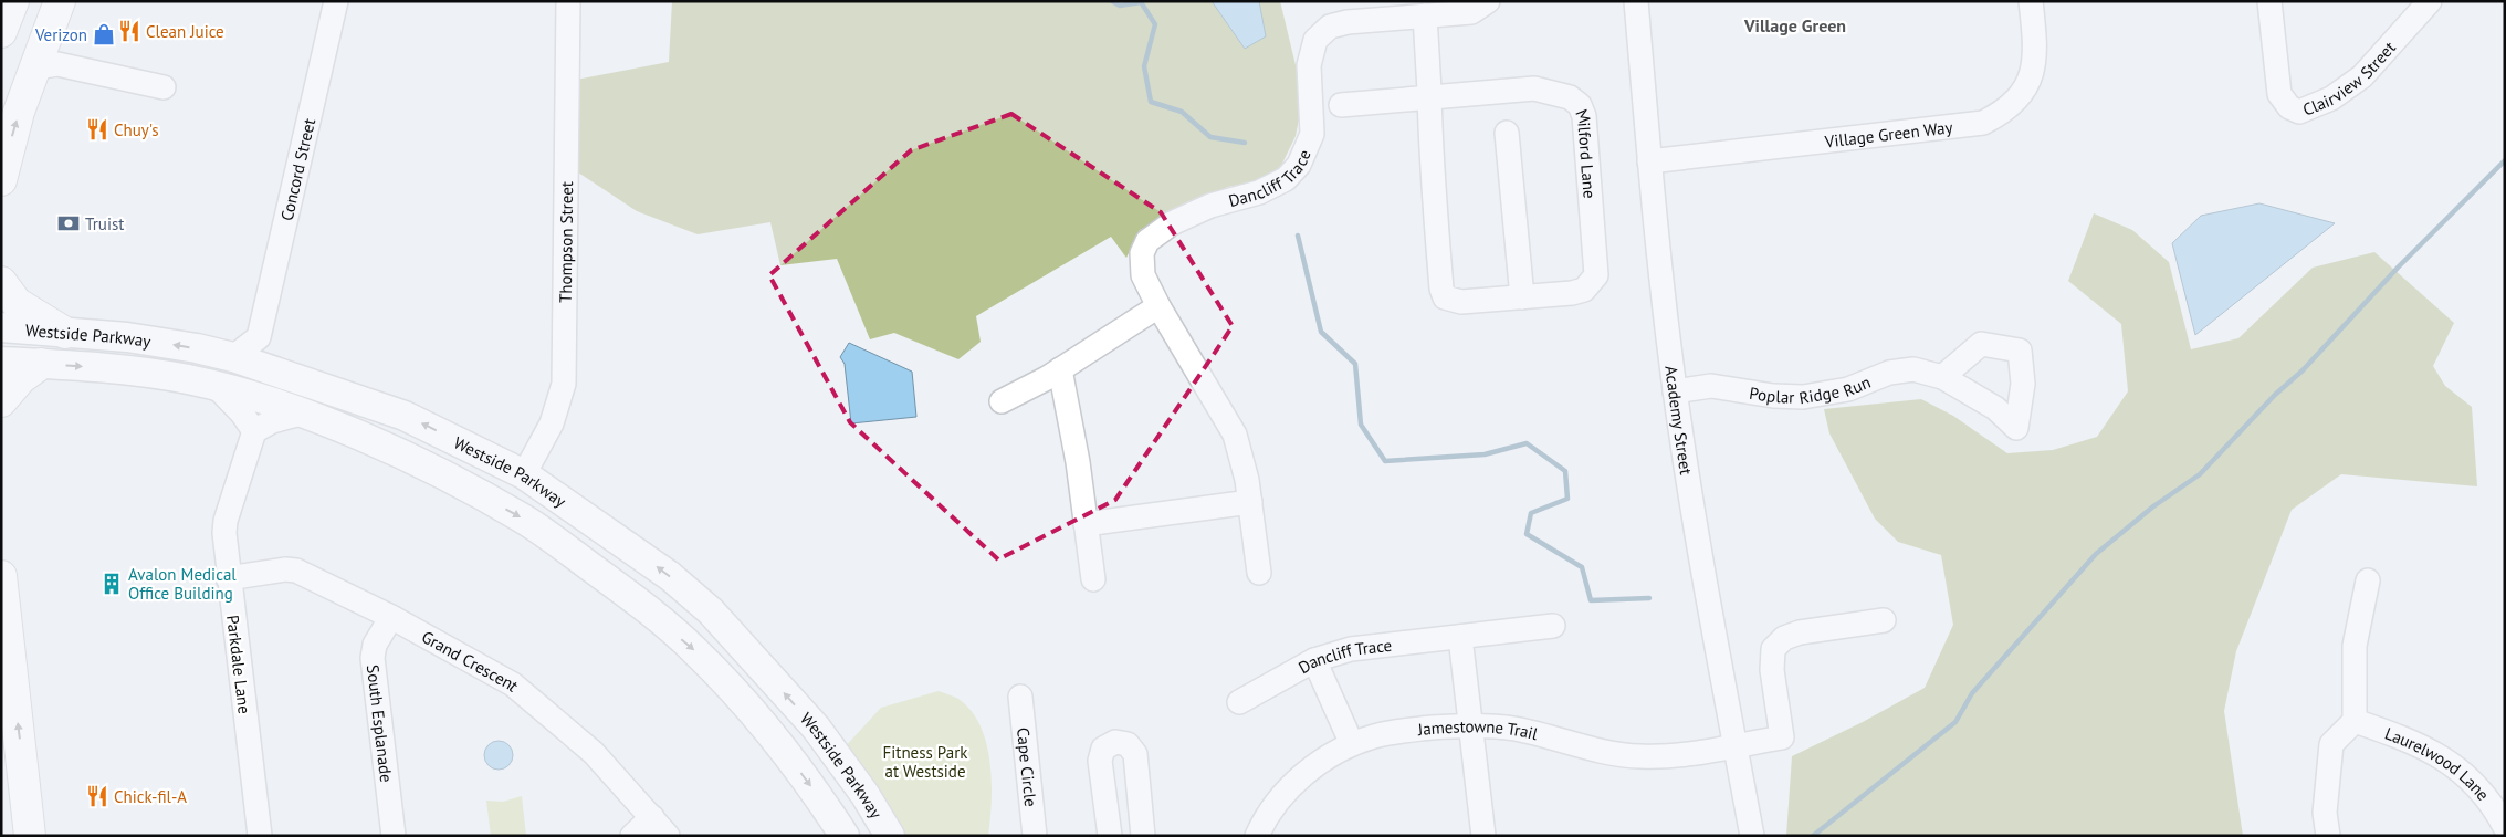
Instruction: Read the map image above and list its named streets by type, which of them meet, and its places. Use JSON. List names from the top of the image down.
{
  "streets": {
    "main road": ["Westside Parkway"],
    "street": [
      "Clairview Street",
      "Village Green Way",
      "Milford Lane",
      "Concord Street",
      "Dancliff Trace",
      "Thompson Street",
      "Poplar Ridge Run",
      "Academy Street",
      "Grand Crescent",
      "Parkdale Lane",
      "South Esplanade",
      "Jamestowne Trail",
      "Cape Circle",
      "Laurelwood Lane"
    ]
  },
  "crossings": [
    ["Village Green Way", "Academy Street"],
    ["Milford Lane", "Dancliff Trace"],
    ["Thompson Street", "Westside Parkway"],
    ["Poplar Ridge Run", "Academy Street"],
    ["Academy Street", "Jamestowne Trail"],
    ["Grand Crescent", "Parkdale Lane"],
    ["Grand Crescent", "South Esplanade"]
  ],
  "districts": ["Village Green"],
  "parks": ["Fitness Park at Westside"],
  "places": {
    "restaurant": ["Clean Juice", "Chuy's", "Chick-fil-A"],
    "shop": ["Verizon"],
    "bank": ["Truist"],
    "building": ["Avalon Medical Office Building"]
  }
}
